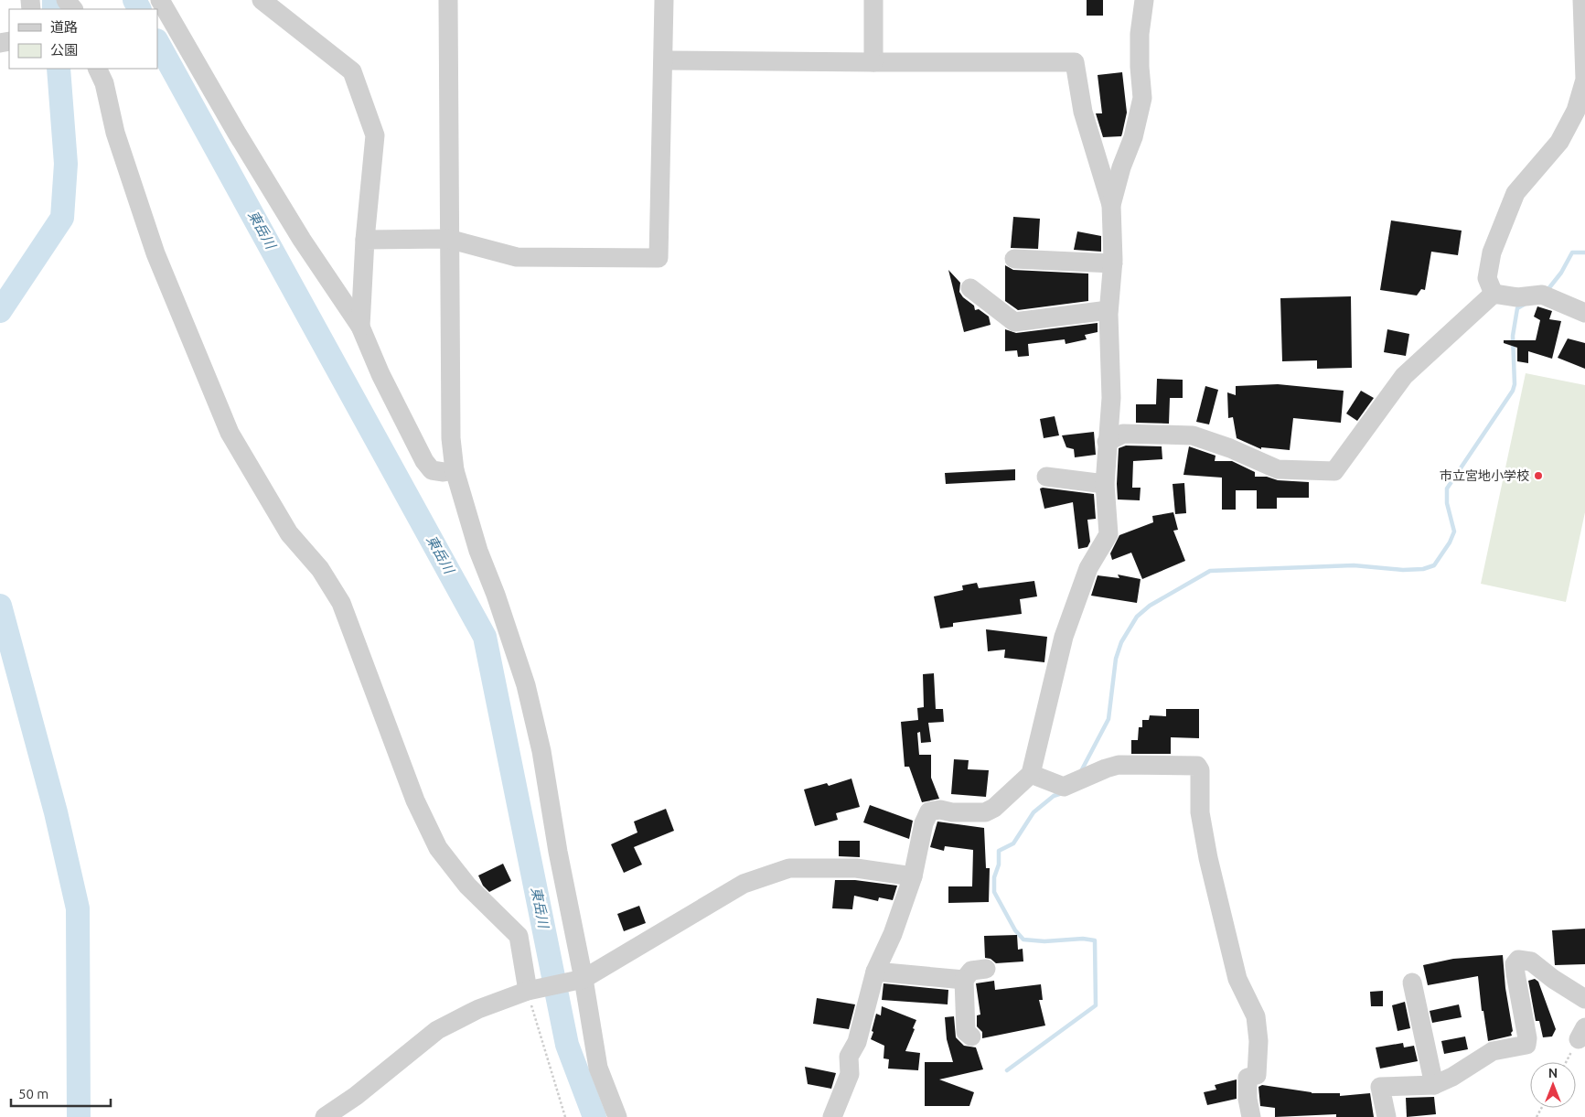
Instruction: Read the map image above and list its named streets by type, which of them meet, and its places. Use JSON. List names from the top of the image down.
{
  "water": ["東岳川"],
  "places": ["市立宮地小学校"],
  "legend": ["道路", "公園"],
  "scale_bar": "50 m",
  "north": "top"
}
